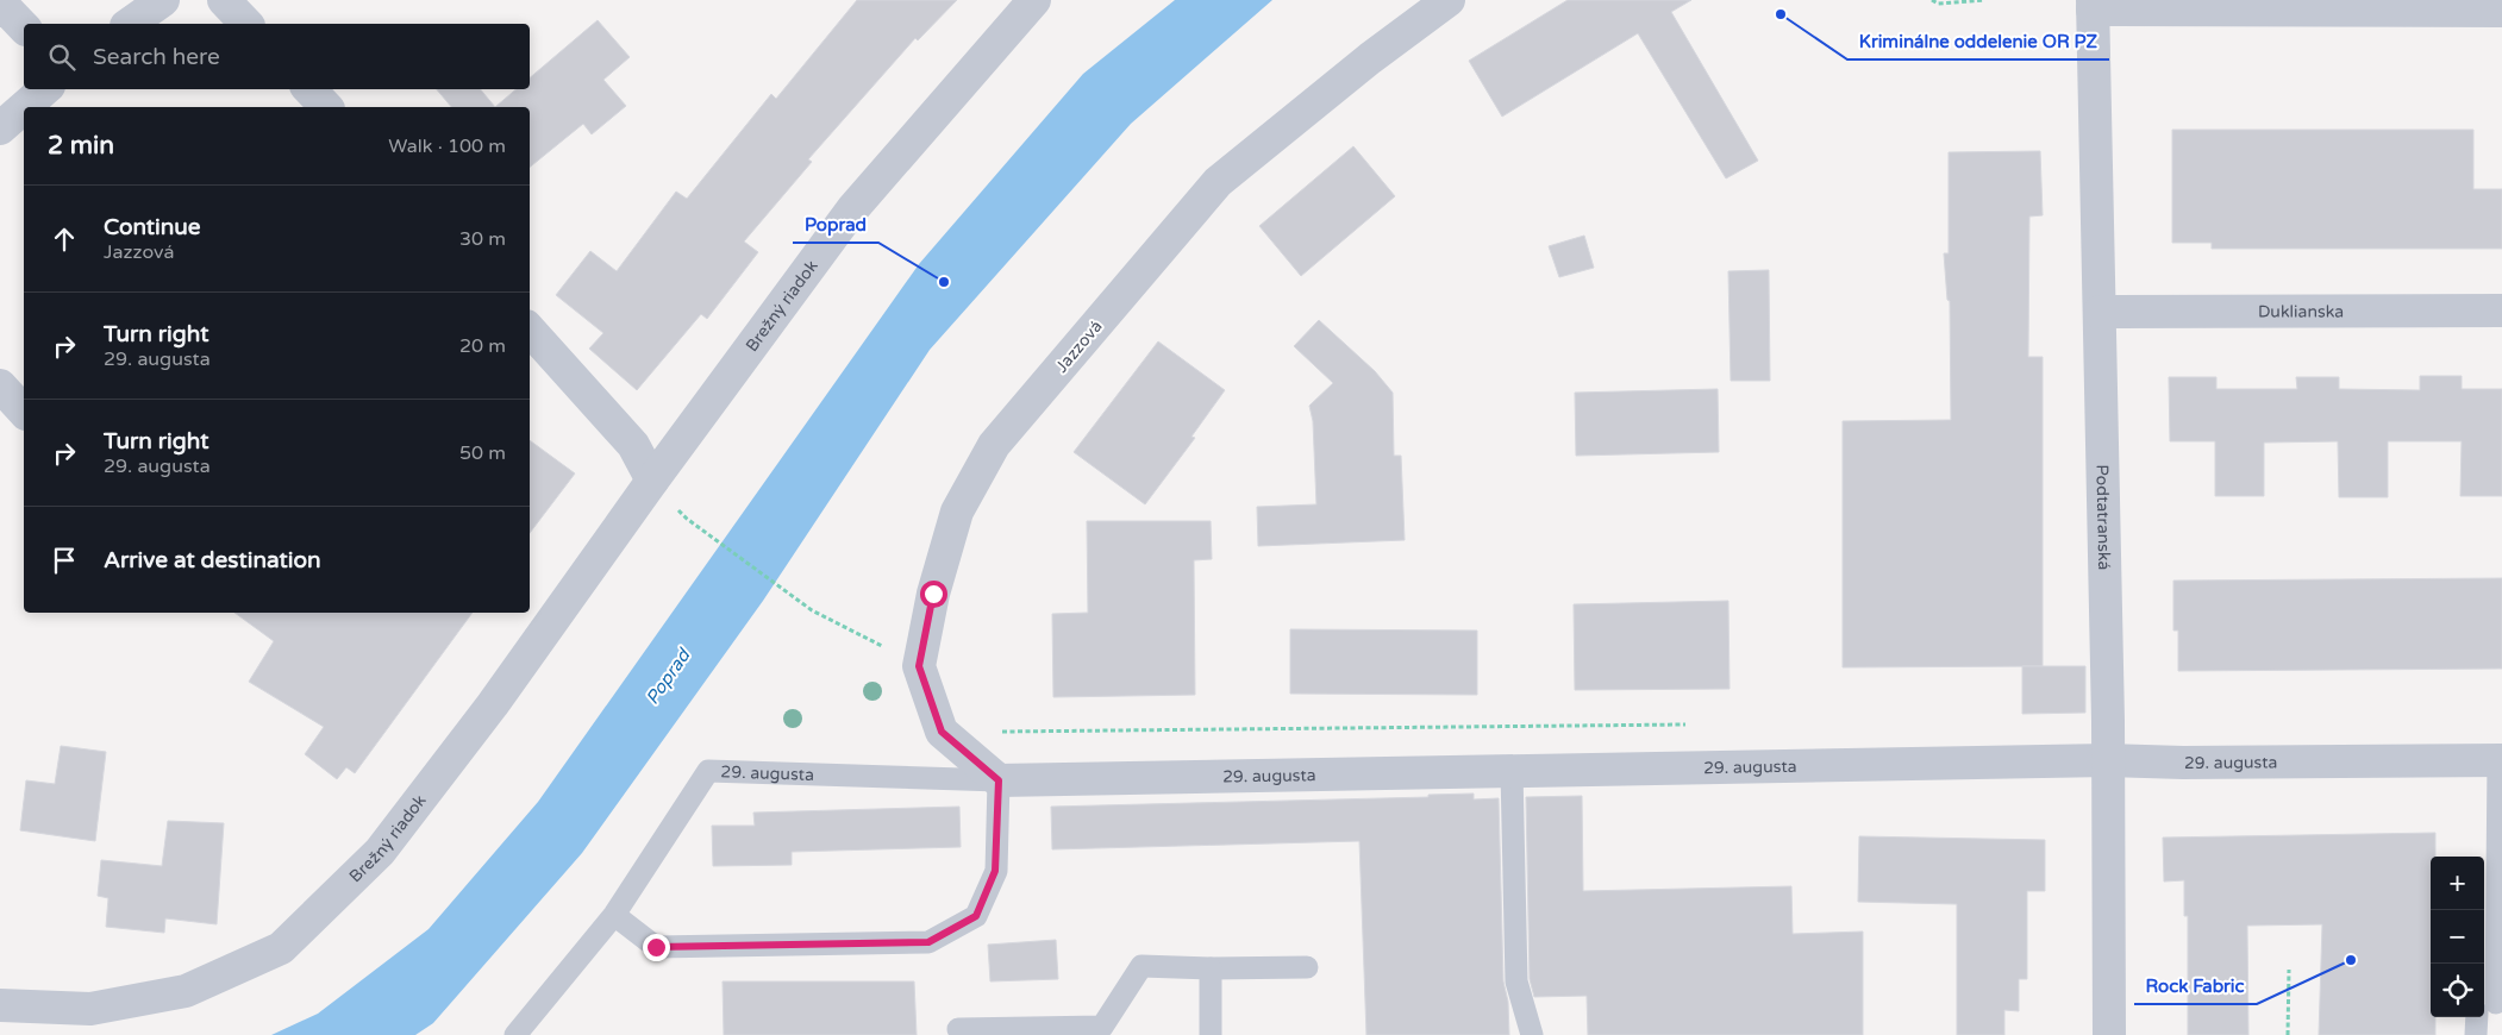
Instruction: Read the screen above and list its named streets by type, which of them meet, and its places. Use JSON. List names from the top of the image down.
{
  "streets": {
    "street": [
      "Brežný riadok",
      "Duklianska",
      "Jazzová",
      "Podtatranská",
      "29. augusta"
    ]
  },
  "crossings": [
    ["Duklianska", "Podtatranská"],
    ["Podtatranská", "29. augusta"]
  ],
  "water": ["Poprad"],
  "places": ["Kriminálne oddelenie OR PZ", "Poprad", "Rock Fabric"],
  "page": {
    "search": "Search here",
    "heading": ["2 min", "Walk · 100 m"],
    "list": [
      ["Continue", "Jazzová", "30 m"],
      ["Turn right", "29. augusta", "20 m"],
      ["Turn right", "29. augusta", "50 m"],
      "Arrive at destination"
    ],
    "map_buttons": ["+", "−"]
  }
}
